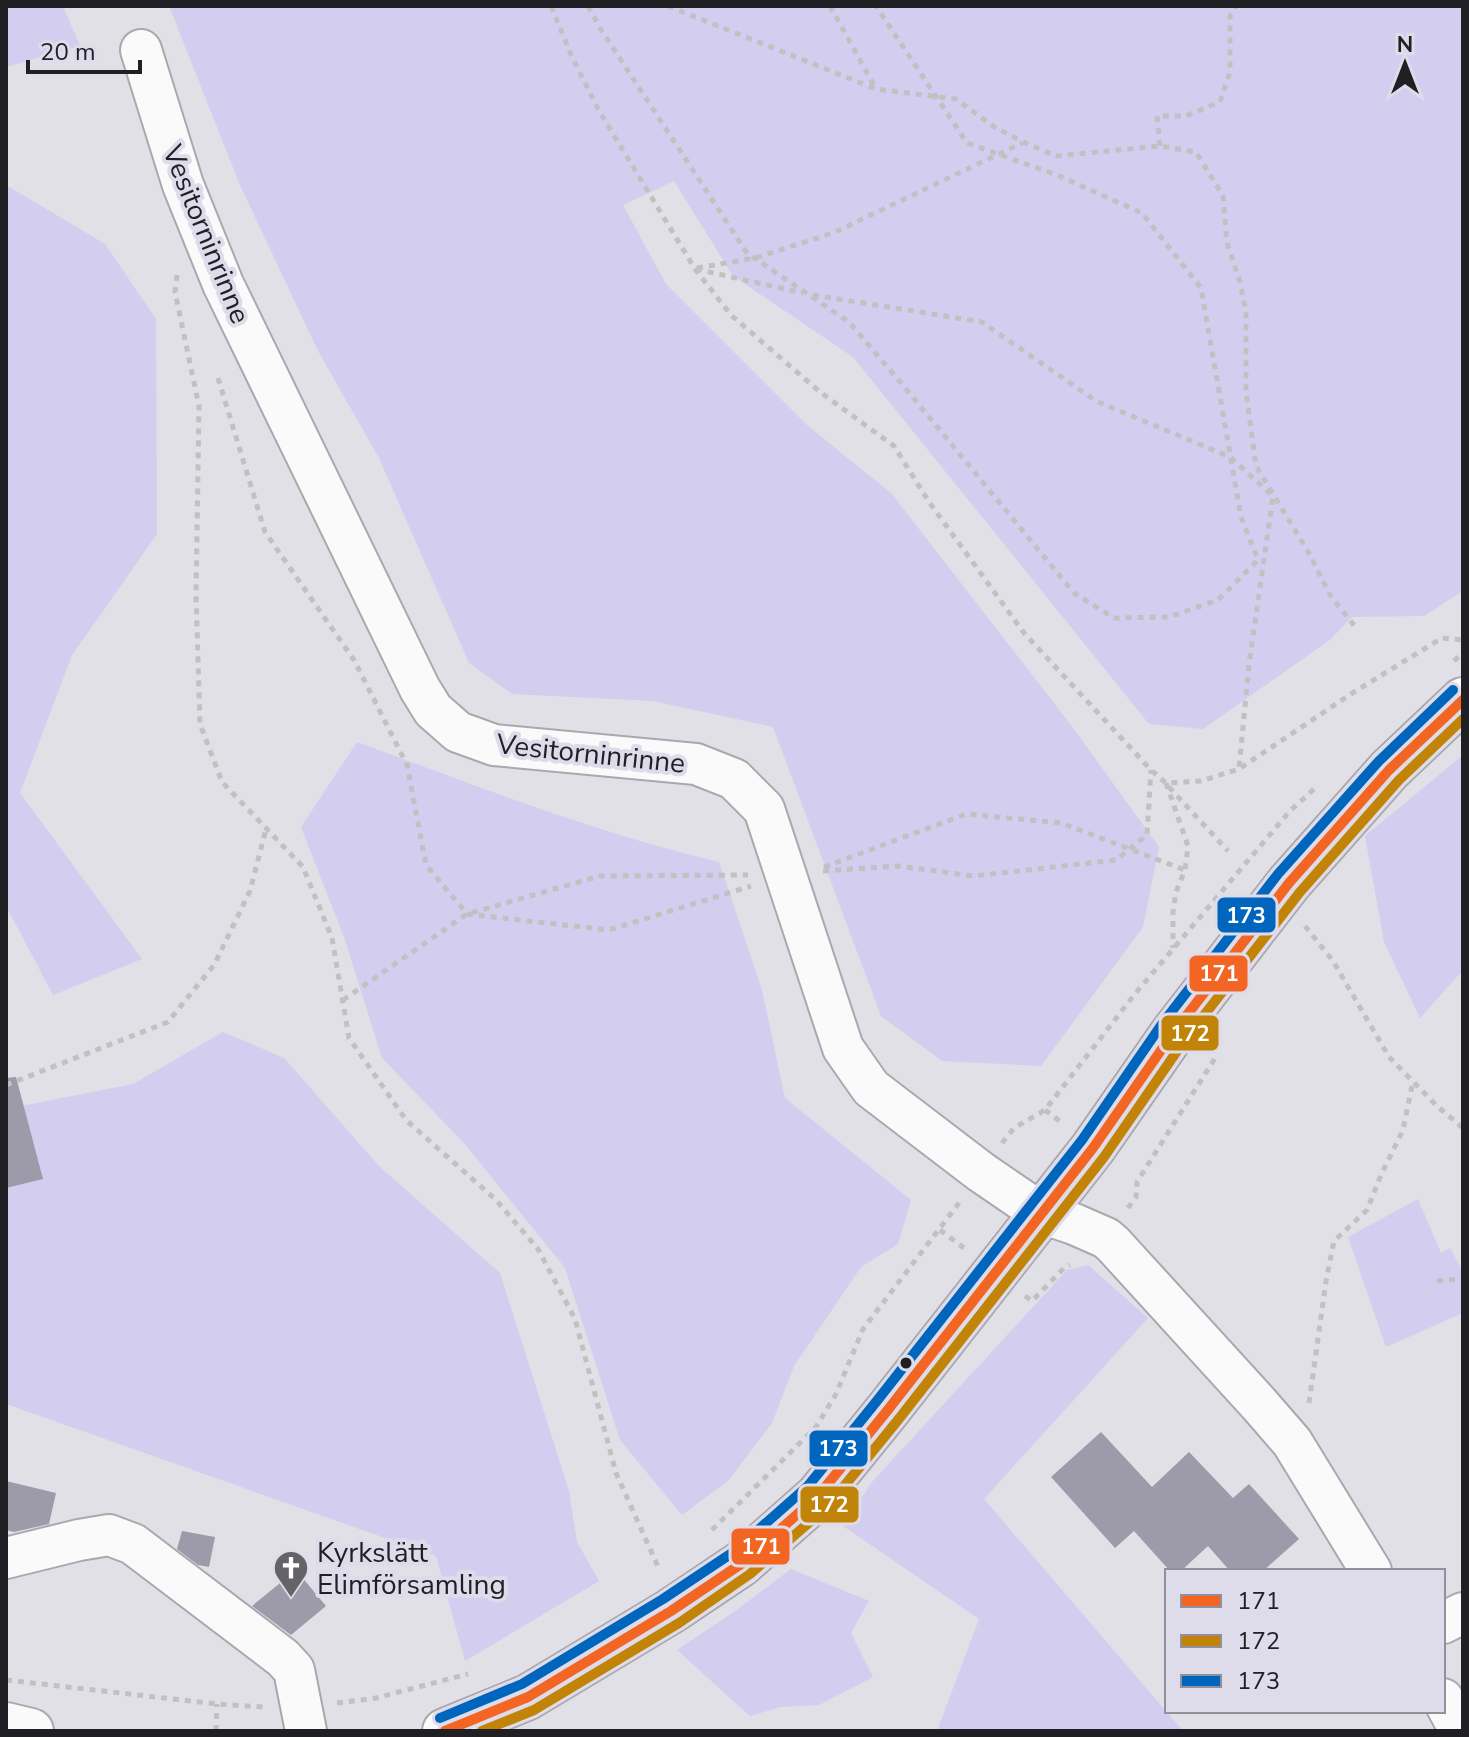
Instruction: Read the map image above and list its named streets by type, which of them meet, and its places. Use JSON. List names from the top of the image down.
{
  "streets": {
    "street": ["Vesitorninrinne"]
  },
  "places": {
    "church": ["Kyrkslätt Elimförsamling"]
  },
  "lines": ["transit line 173", "transit line 171", "transit line 172"],
  "legend": ["171", "172", "173"],
  "scale_bar": "20 m",
  "north": "top"
}
